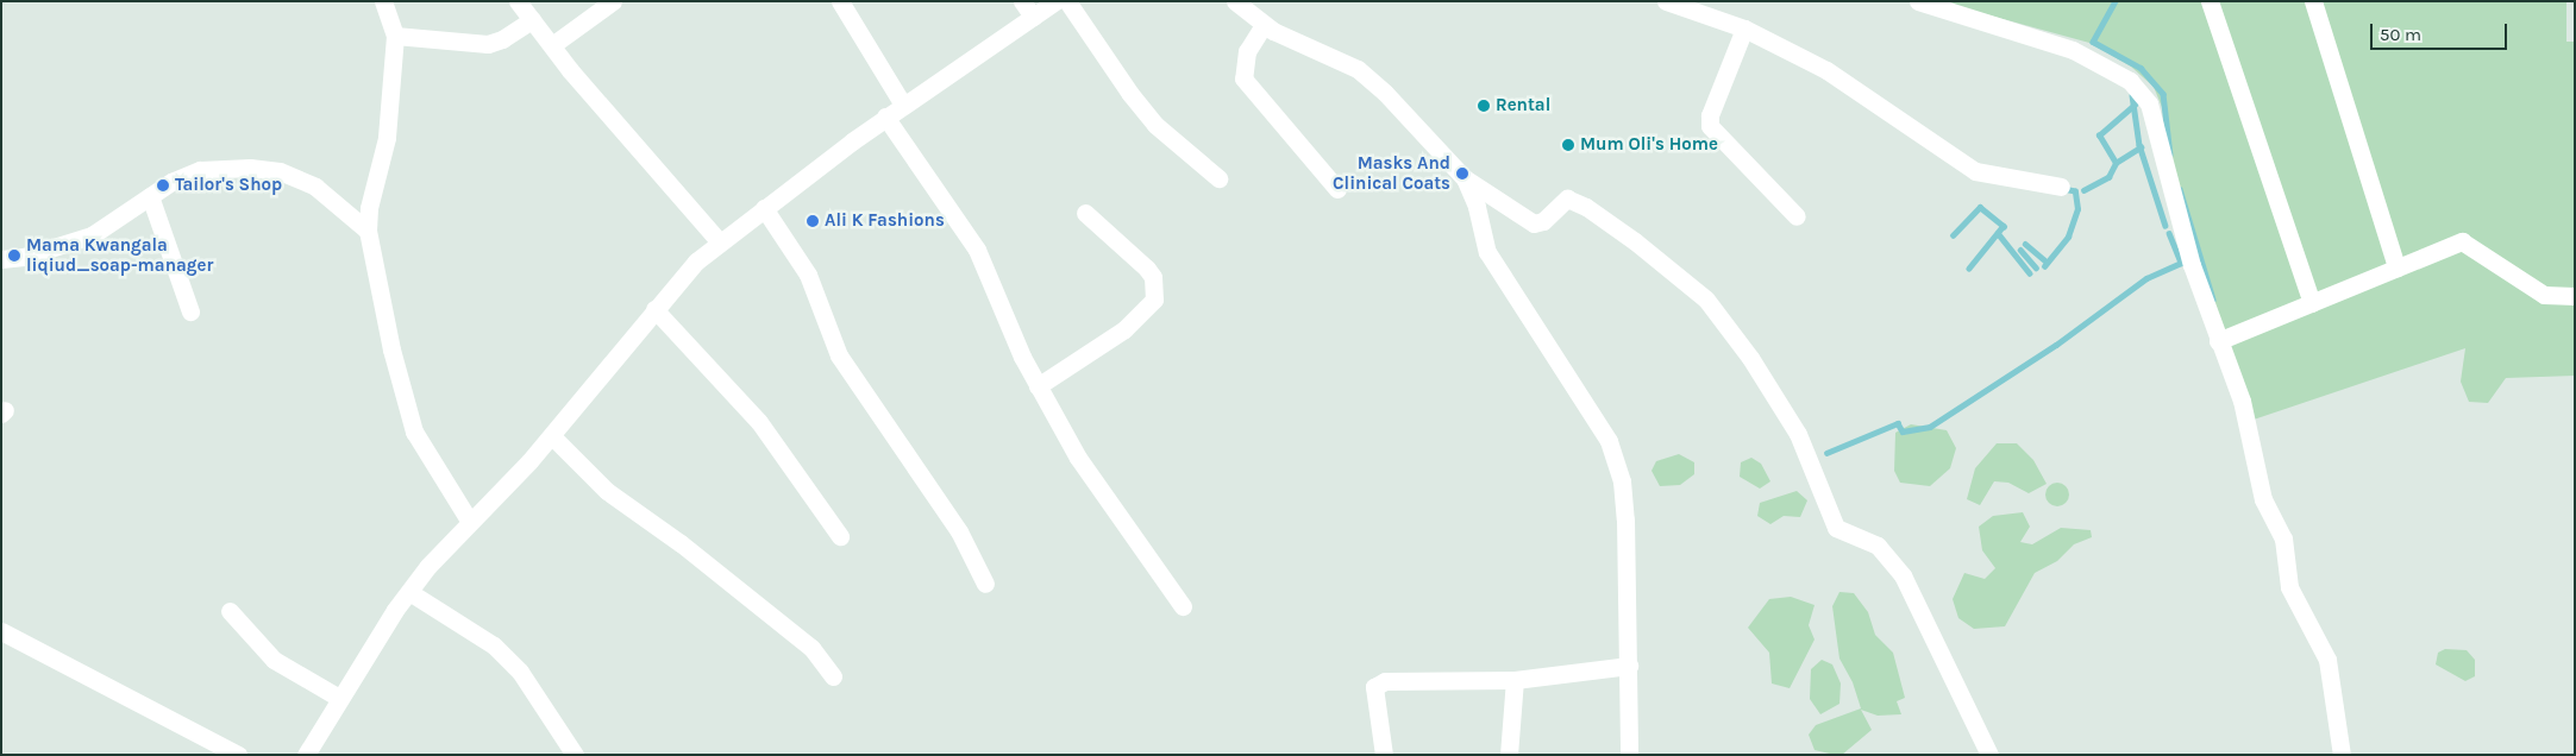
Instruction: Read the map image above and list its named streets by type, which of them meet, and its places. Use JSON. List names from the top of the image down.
{
  "places": [
    "Rental",
    "Mum Oli's Home",
    "Masks And Clinical Coats",
    "Tailor's Shop",
    "Ali K Fashions",
    "Mama Kwangala liqiud_soap-manager"
  ],
  "scale_bar": "50 m"
}
